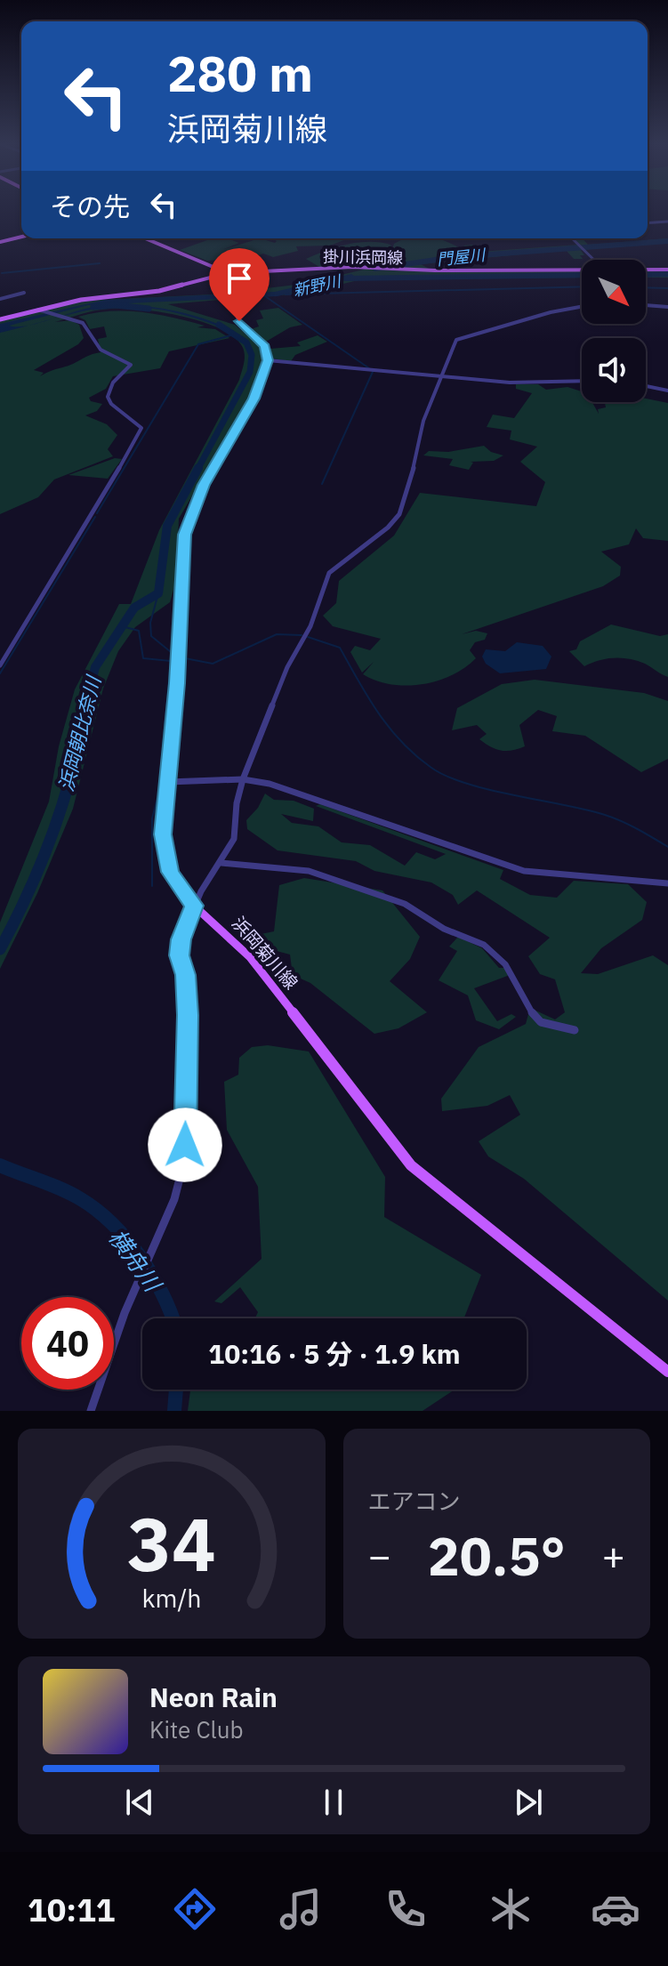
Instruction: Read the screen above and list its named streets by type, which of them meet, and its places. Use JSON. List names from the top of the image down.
{
  "streets": {
    "main road": ["掛川浜岡線", "浜岡菊川線"]
  },
  "water": [
    "門屋川",
    "新野川",
    "浜岡朝比奈川",
    "横舟川"
  ],
  "north": "bottom right",
  "page": {
    "turn": ["280 m", "浜岡菊川線"],
    "then": "その先",
    "limit": "40",
    "trip": "10:16 · 5 分 · 1.9 km",
    "tile": "エアコン",
    "heat": ["−", "20.5°", "+"],
    "song": ["Neon Rain", "Kite Club"],
    "tabs": "10:11",
    "gauge": ["34", "km/h"]
  }
}
